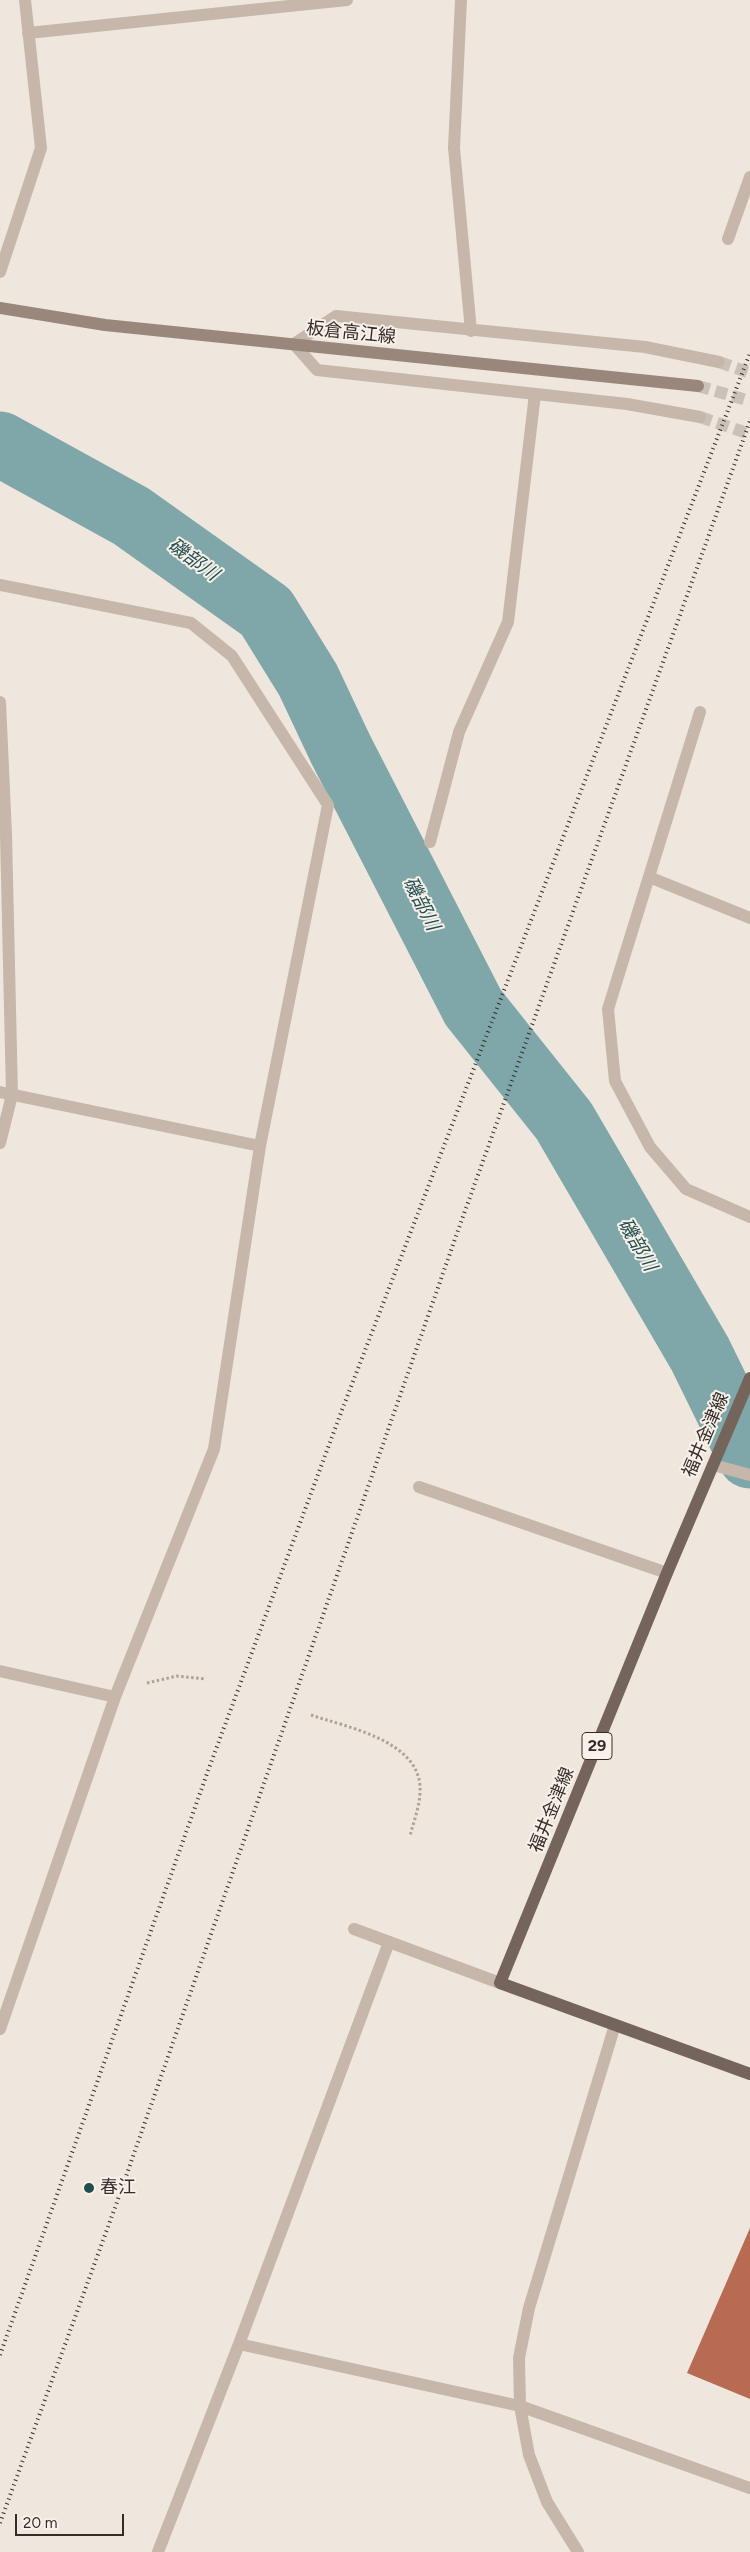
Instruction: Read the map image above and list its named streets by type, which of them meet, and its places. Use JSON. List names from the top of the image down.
{
  "streets": {
    "main road": ["板倉高江線", "福井金津線", "29"]
  },
  "water": ["磯部川"],
  "places": ["春江"],
  "scale_bar": "20 m"
}
